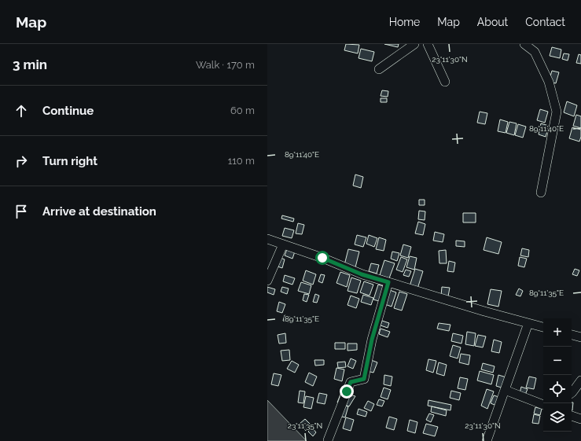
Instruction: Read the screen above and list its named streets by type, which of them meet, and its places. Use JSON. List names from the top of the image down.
{
  "page": {
    "header": "Map",
    "nav": [
      "Home",
      "Map",
      "About",
      "Contact"
    ],
    "heading": ["3 min", "Walk · 170 m"],
    "list": [
      ["Continue", "60 m"],
      ["Turn right", "110 m"],
      "Arrive at destination"
    ],
    "map_buttons": ["+", "−"]
  },
  "coordinates": [
    "23°11'30\"N",
    "89°11'40\"E",
    "89°11'35\"E",
    "23°11'35\"N"
  ]
}
